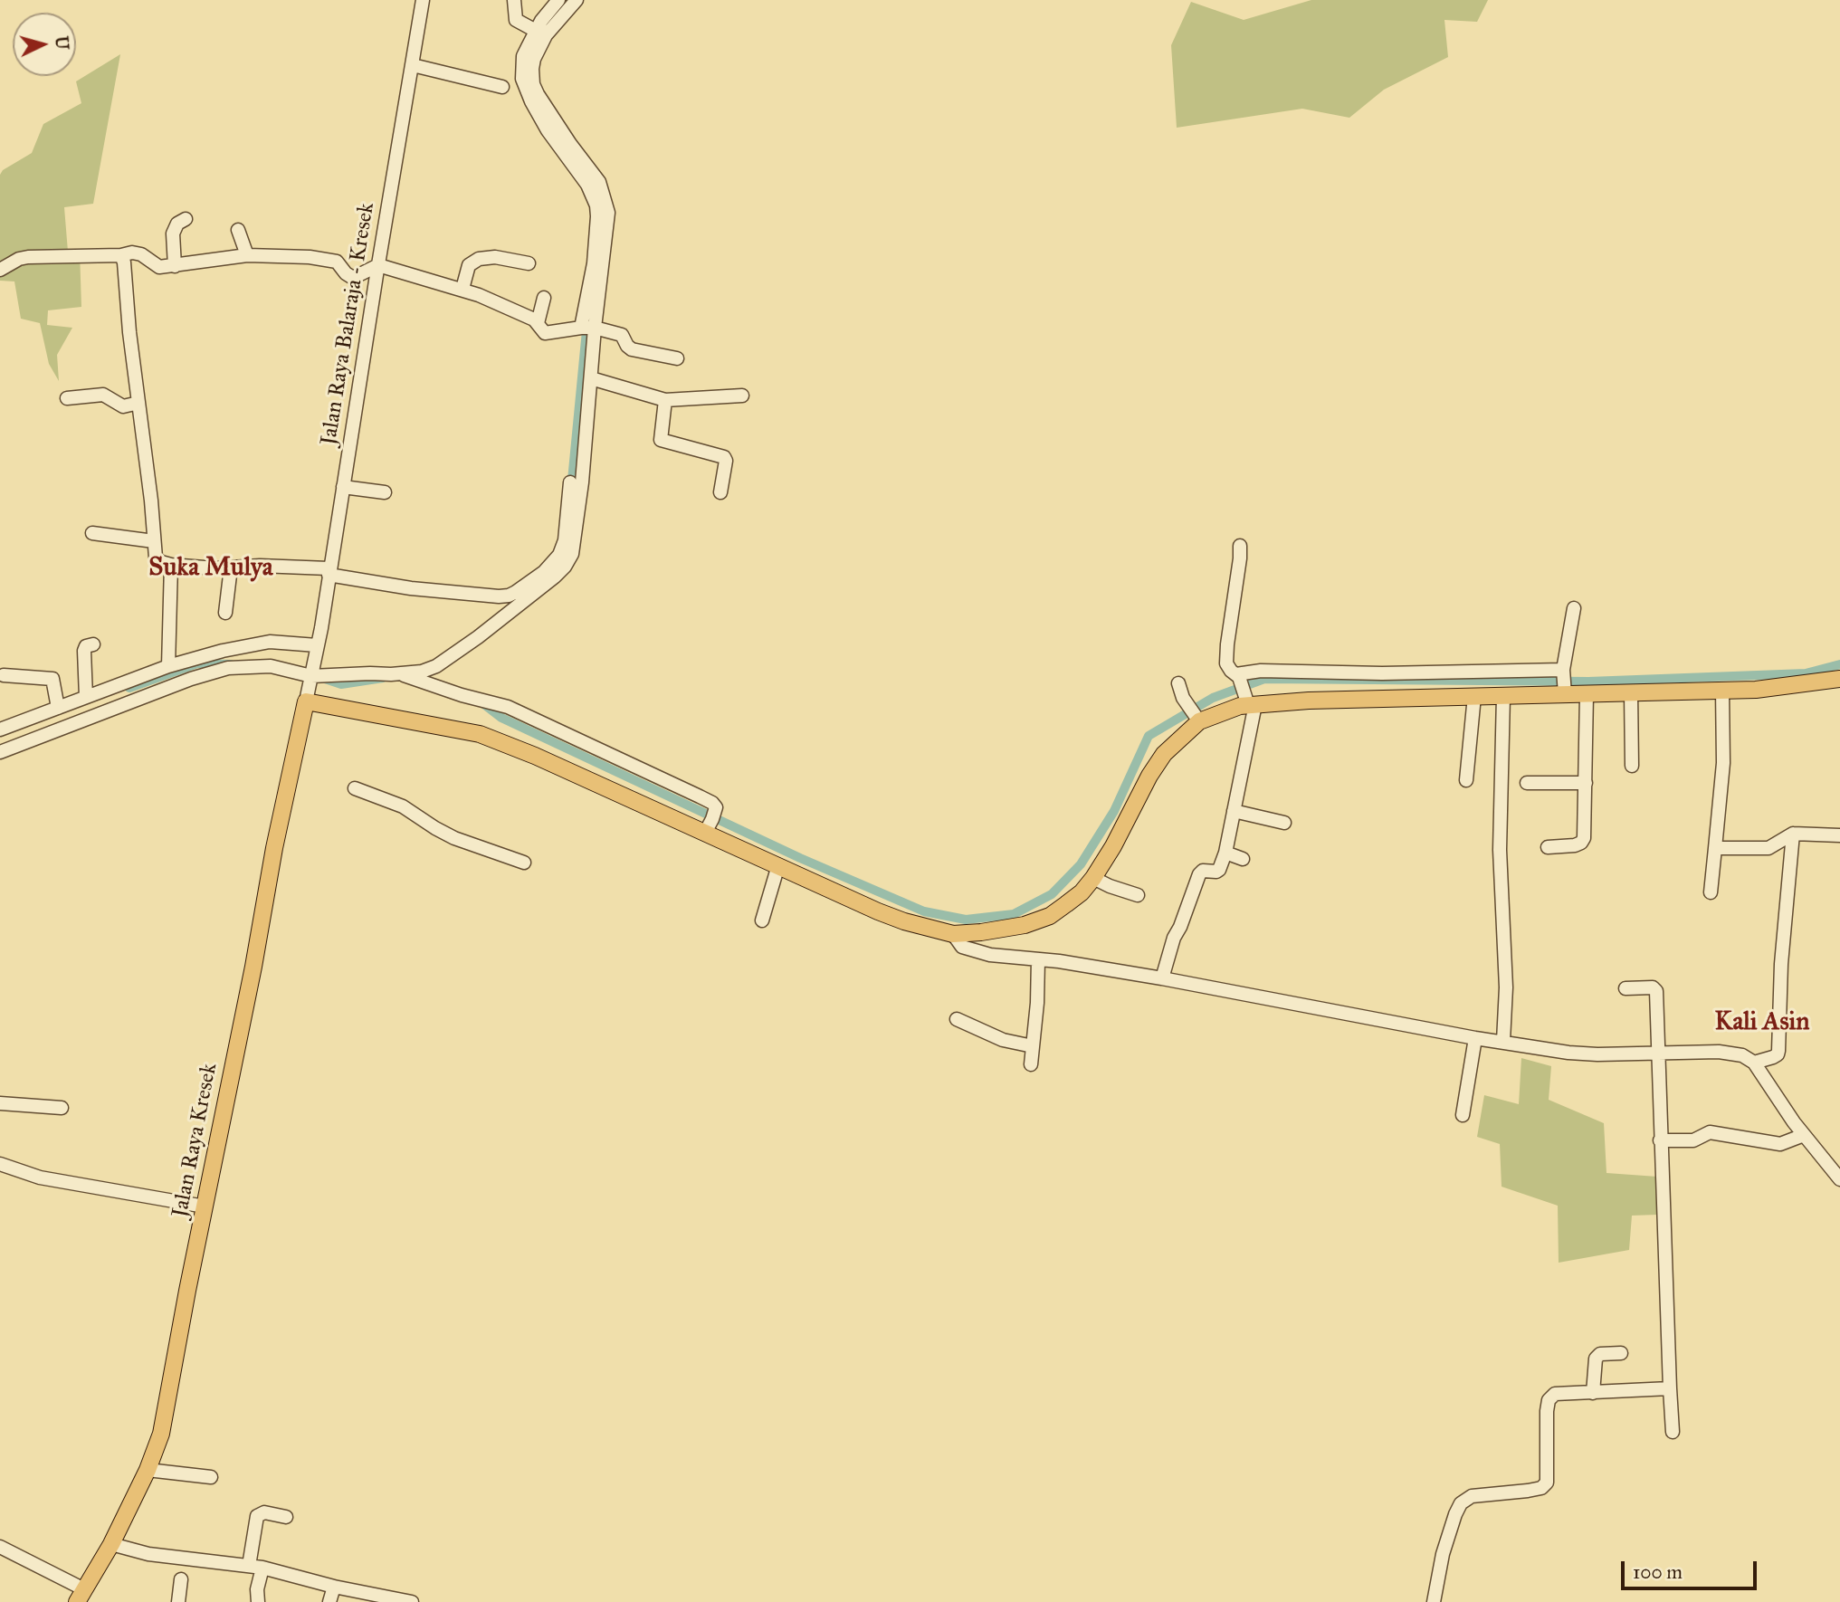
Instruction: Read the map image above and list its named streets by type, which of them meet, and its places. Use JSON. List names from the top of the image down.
{
  "streets": {
    "main road": ["Jalan Raya Kresek"],
    "street": ["Jalan Raya Balaraja - Kresek"]
  },
  "crossings": [
    ["Jalan Raya Balaraja - Kresek", "Jalan Raya Kresek"]
  ],
  "districts": ["Suka Mulya", "Kali Asin"],
  "scale_bar": "100 m",
  "north": "right"
}
